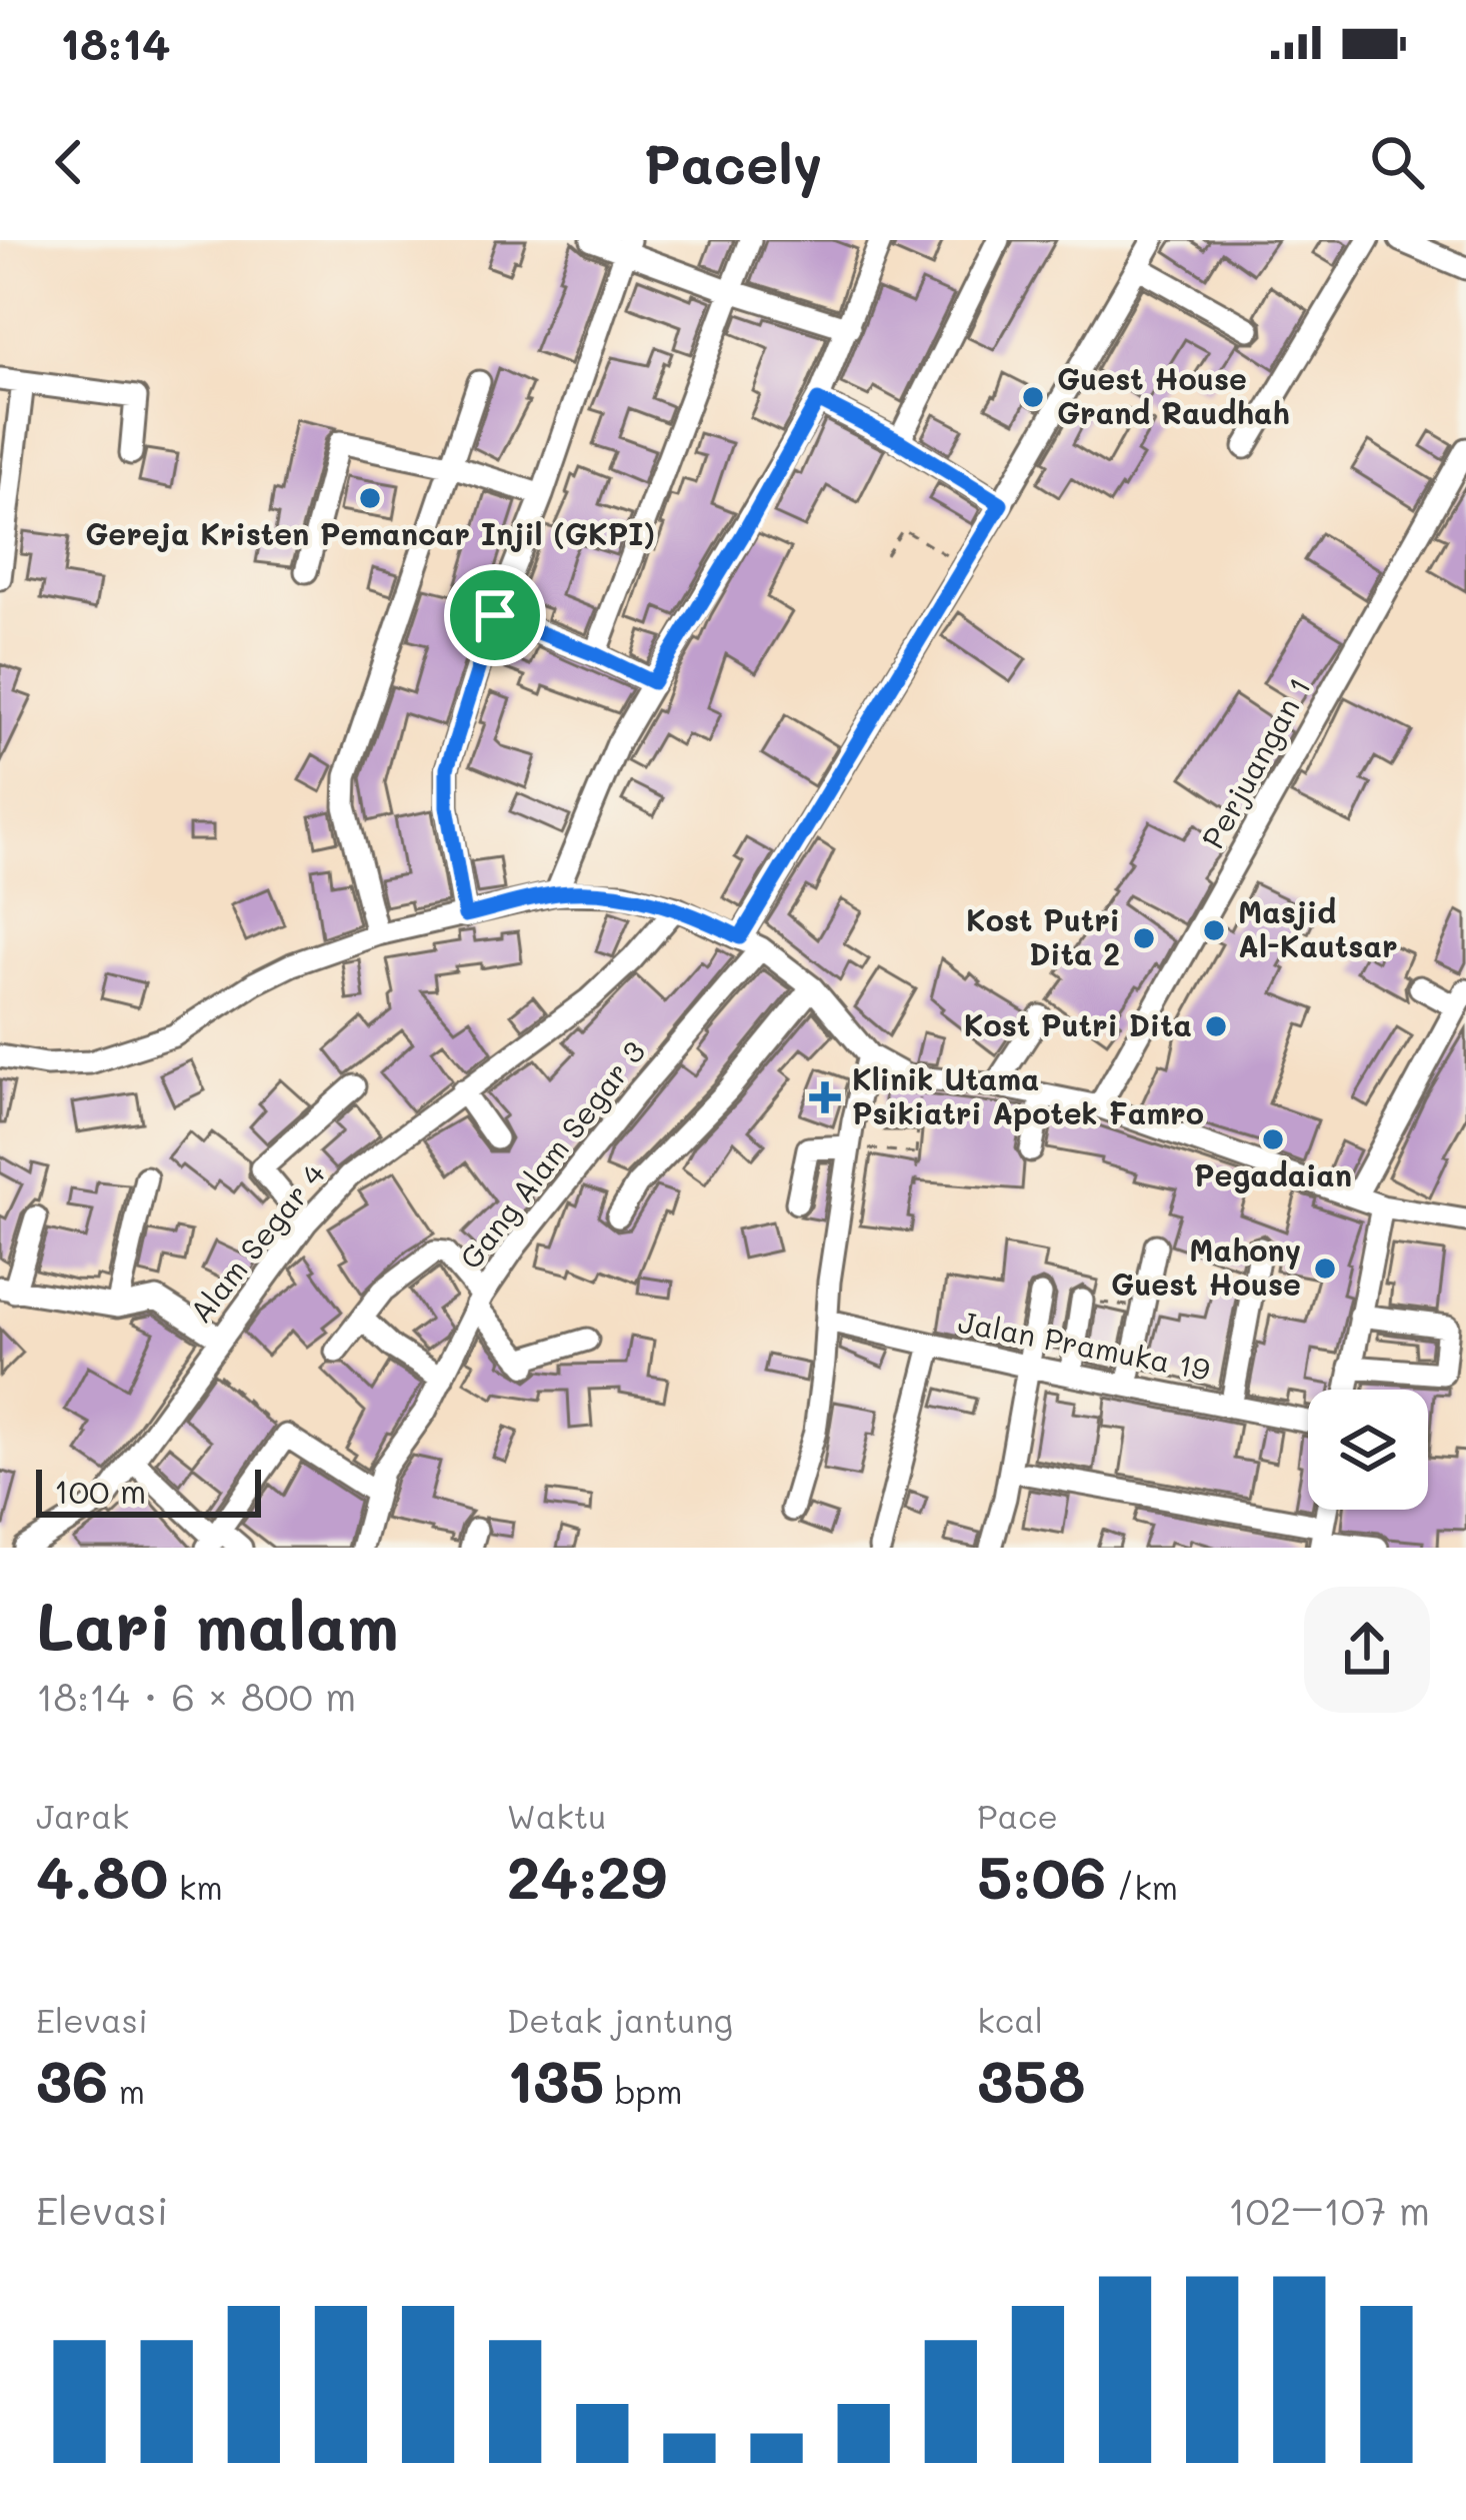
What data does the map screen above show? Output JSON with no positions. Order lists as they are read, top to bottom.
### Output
{
  "streets": {
    "street": [
      "Perjuangan 1",
      "Gang Alam Segar 3",
      "Alam Segar 4",
      "Jalan Pramuka 19"
    ]
  },
  "places": {
    "other": [
      "Guest House Grand Raudhah",
      "Gereja Kristen Pemancar Injil (GKPI)",
      "Masjid Al-Kautsar",
      "Kost Putri Dita 2",
      "Kost Putri Dita",
      "Pegadaian",
      "Mahony Guest House"
    ],
    "health": ["Klinik Utama Psikiatri Apotek Famro"]
  },
  "scale_bar": "100 m",
  "page": {
    "status": "18:14",
    "header": "Pacely",
    "scale": "100 m",
    "heading": ["Lari malam", "18:14 · 6 × 800 m"],
    "stats": [
      ["Jarak", "4.80 km"],
      ["Waktu", "24:29"],
      ["Pace", "5:06 /km"],
      ["Elevasi", "36 m"],
      ["Detak jantung", "135 bpm"],
      ["kcal", "358"]
    ],
    "chart": ["Elevasi", "102–107 m"]
  }
}
